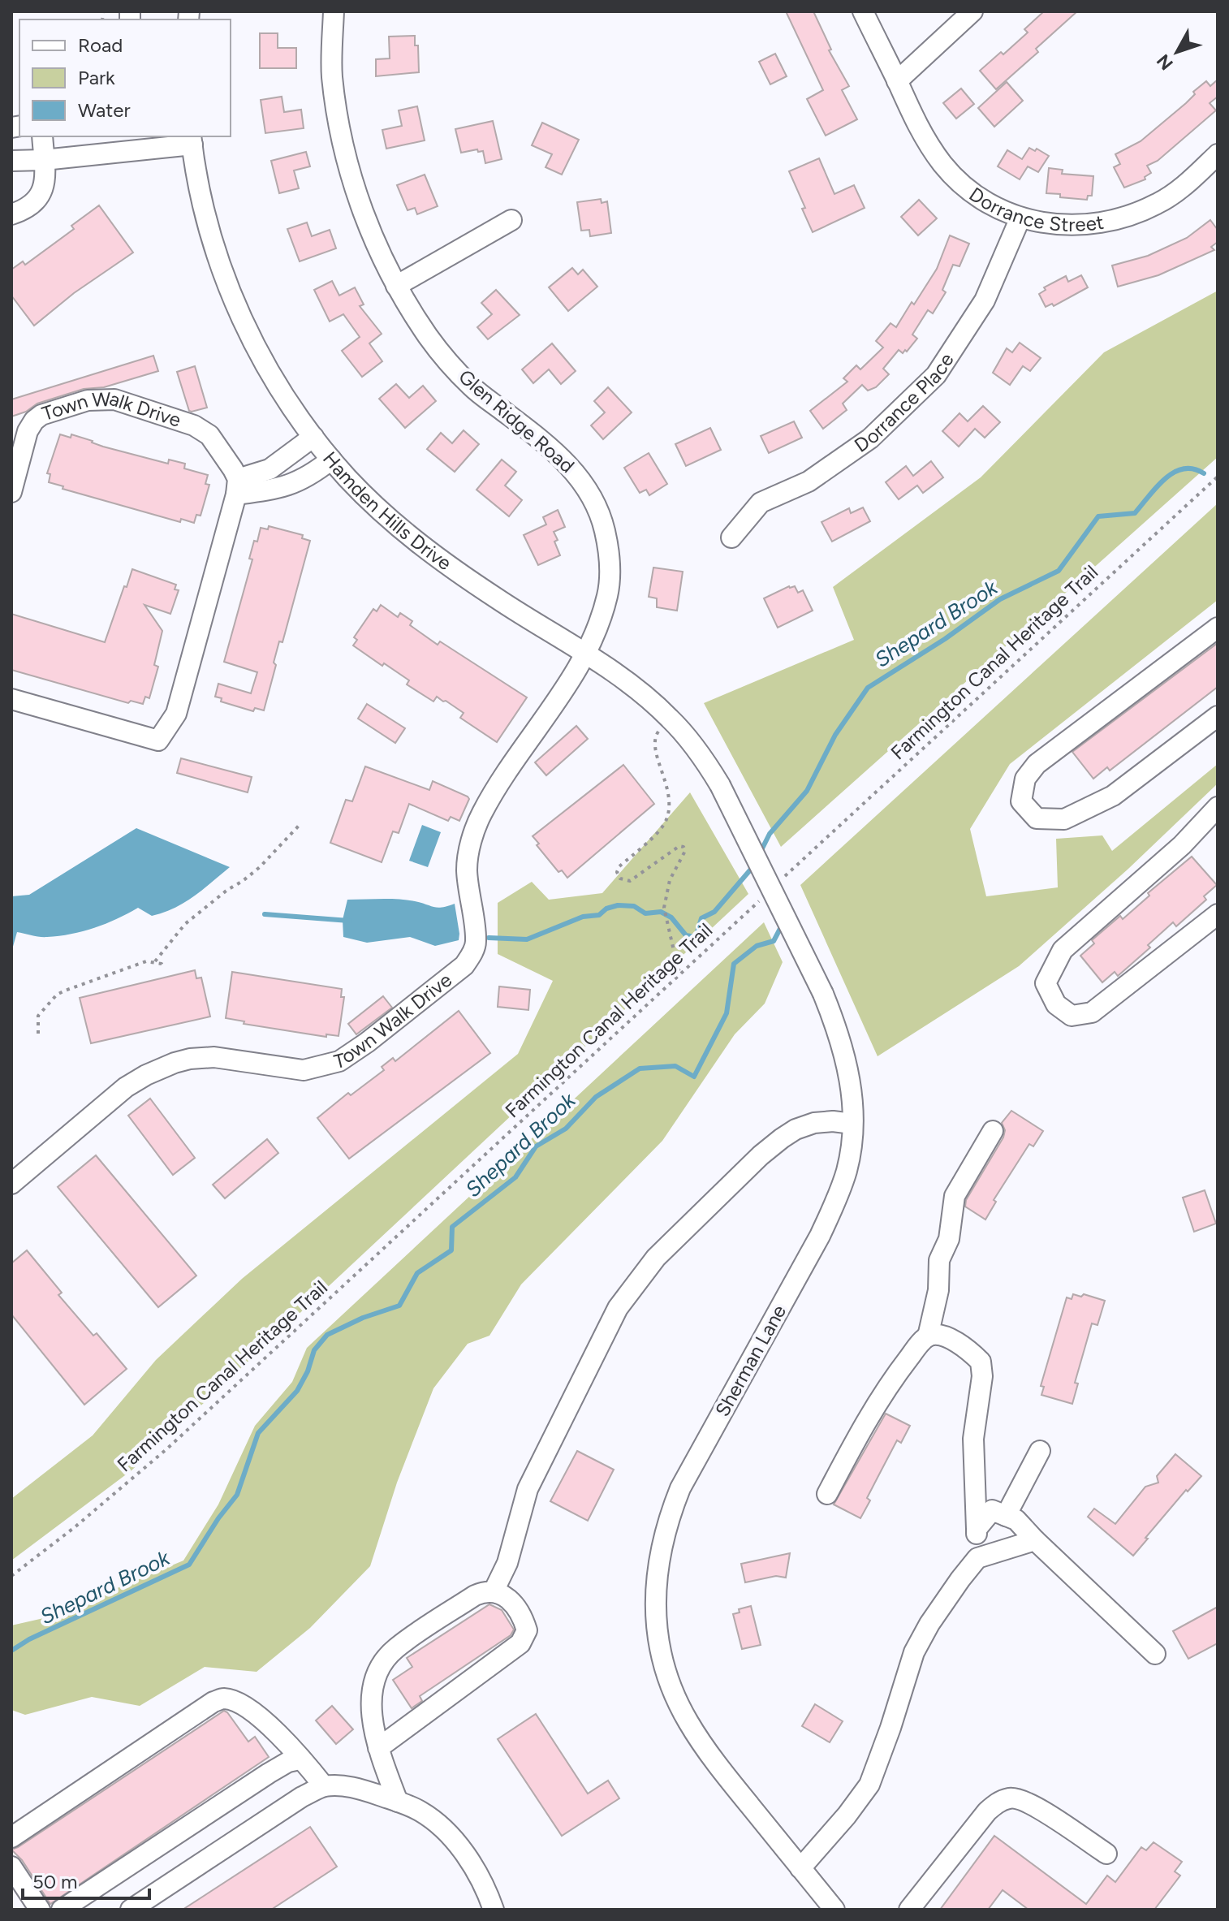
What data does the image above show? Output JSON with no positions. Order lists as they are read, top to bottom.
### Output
{
  "streets": {
    "street": [
      "Dorrance Street",
      "Dorrance Place",
      "Glen Ridge Road",
      "Town Walk Drive",
      "Hamden Hills Drive",
      "Sherman Lane"
    ],
    "path": ["Farmington Canal Heritage Trail"]
  },
  "crossings": [
    ["Dorrance Street", "Dorrance Place"],
    ["Glen Ridge Road", "Town Walk Drive"],
    ["Glen Ridge Road", "Hamden Hills Drive"],
    ["Town Walk Drive", "Hamden Hills Drive"],
    ["Hamden Hills Drive", "Sherman Lane"]
  ],
  "water": ["Shepard Brook"],
  "legend": ["Road", "Park", "Water"],
  "scale_bar": "50 m",
  "north": "bottom left"
}
